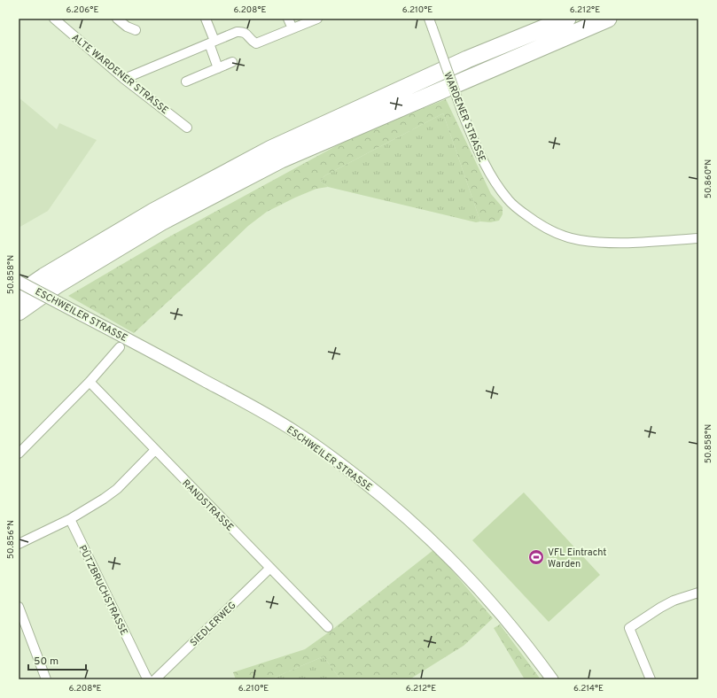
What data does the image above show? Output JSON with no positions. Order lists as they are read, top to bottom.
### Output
{
  "streets": {
    "street": [
      "ALTE WARDENER STRASSE",
      "WARDENER STRASSE",
      "ESCHWEILER STRASSE",
      "RANDSTRASSE",
      "PÜTZBRUCHSTRASSE",
      "SIEDLERWEG"
    ]
  },
  "crossings": [
    ["RANDSTRASSE", "SIEDLERWEG"]
  ],
  "places": {
    "sports": ["VFL Eintracht Warden"]
  },
  "scale_bar": "50 m",
  "coordinates": [
    "6.206°E",
    "6.208°E",
    "6.210°E",
    "6.212°E",
    "50.860°N",
    "50.858°N",
    "50.856°N",
    "6.214°E"
  ]
}
